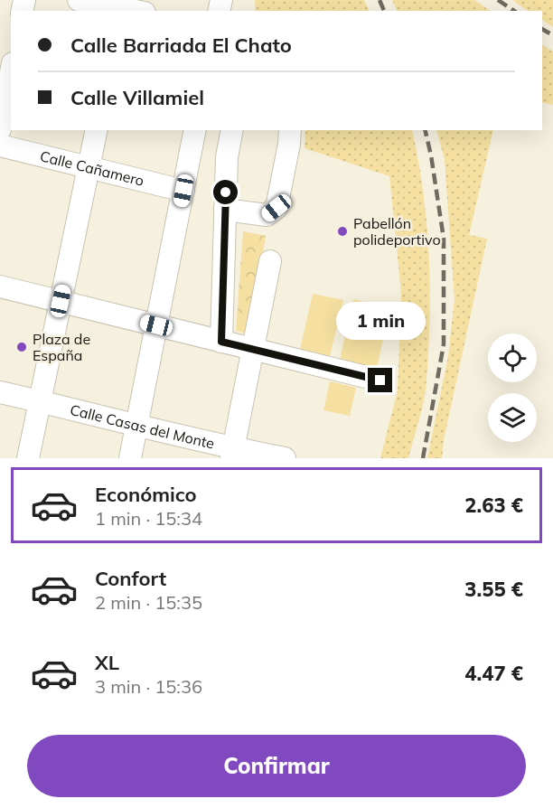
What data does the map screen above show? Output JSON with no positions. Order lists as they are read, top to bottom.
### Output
{
  "streets": {
    "street": ["Calle Cañamero", "Calle Casas del Monte"]
  },
  "places": ["Pabellón polideportivo", "Plaza de España"],
  "page": {
    "banner": ["Calle Barriada El Chato", "Calle Villamiel"],
    "bubble": "1 min",
    "list": [
      {
        "name": "Económico",
        "note": "1 min · 15:34",
        "value": "2.63 €"
      },
      {
        "name": "Confort",
        "note": "2 min · 15:35",
        "value": "3.55 €"
      },
      {
        "name": "XL",
        "note": "3 min · 15:36",
        "value": "4.47 €"
      }
    ],
    "buttons": "Confirmar"
  }
}
